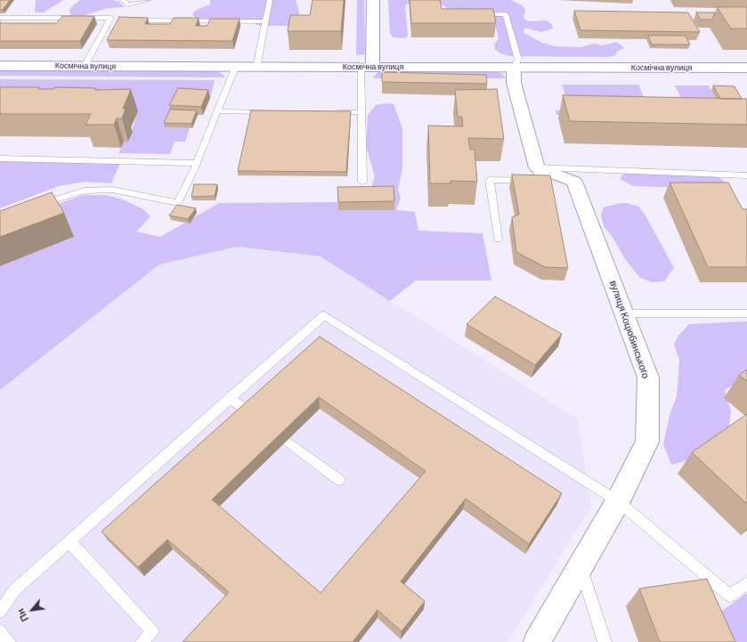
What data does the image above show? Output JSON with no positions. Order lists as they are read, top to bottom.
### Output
{
  "streets": {
    "street": ["Космічна вулиця", "вулиця Коцюбинського"]
  },
  "north": "bottom left"
}
